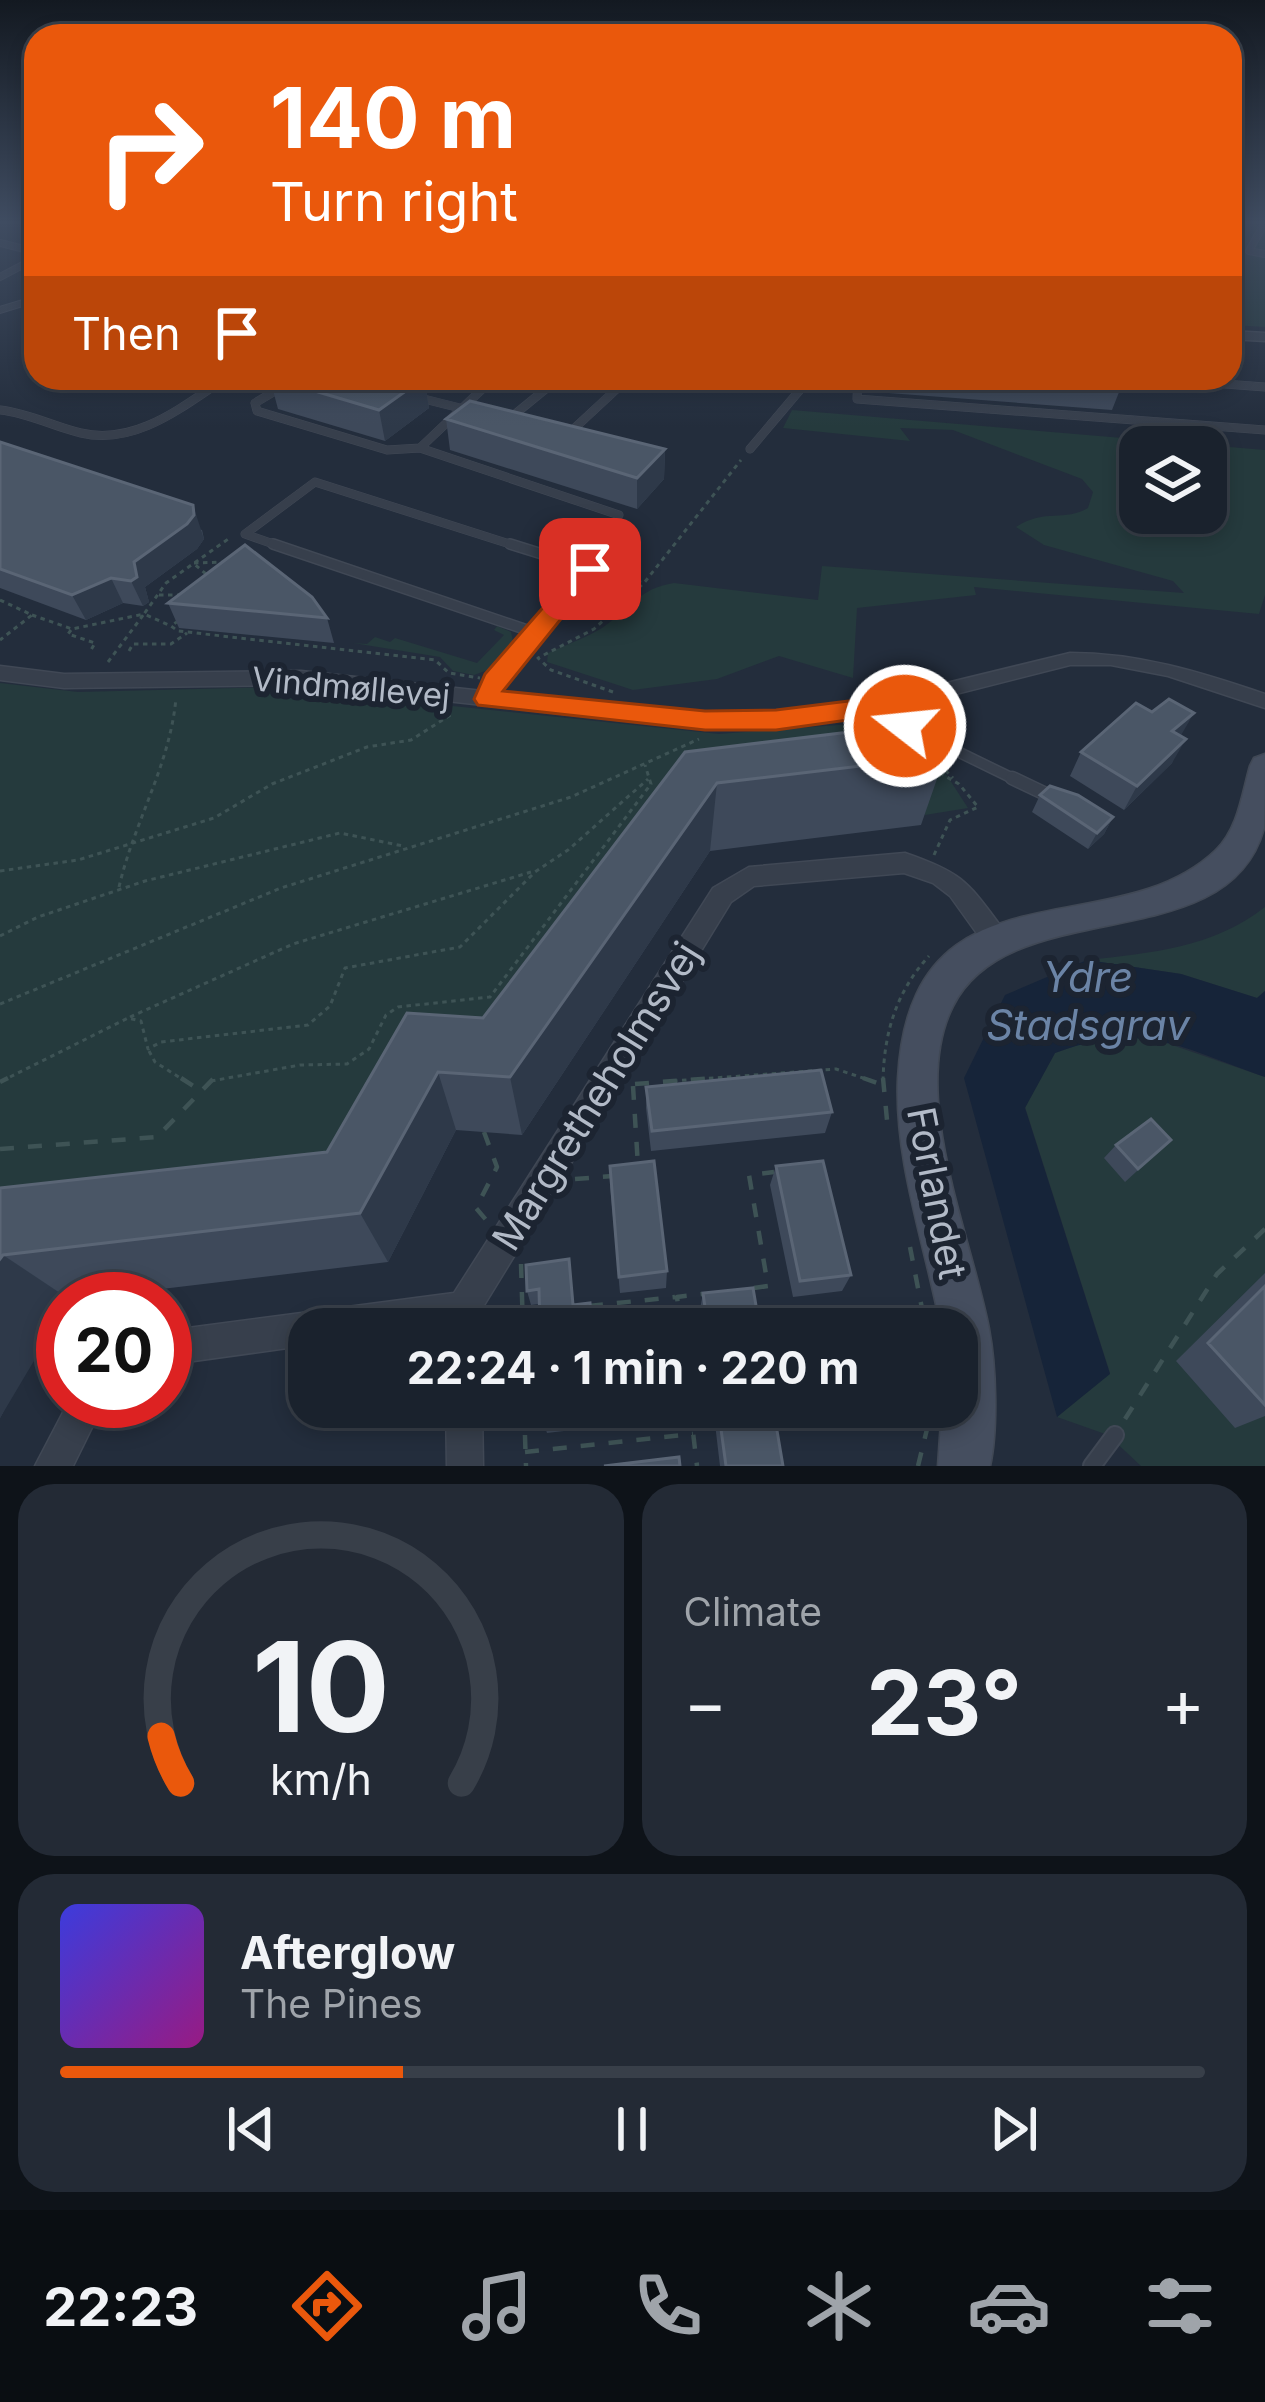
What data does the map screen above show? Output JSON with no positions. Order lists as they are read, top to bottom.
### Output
{
  "streets": {
    "street": ["Vindmøllevej", "Margretheholmsvej", "Forlandet"]
  },
  "water": ["Ydre Stadsgrav"],
  "page": {
    "turn": ["140 m", "Turn right"],
    "then": "Then",
    "limit": "20",
    "trip": "22:24 · 1 min · 220 m",
    "tile": "Climate",
    "heat": ["−", "23°", "+"],
    "song": ["Afterglow", "The Pines"],
    "tabs": "22:23",
    "gauge": ["10", "km/h"]
  }
}
